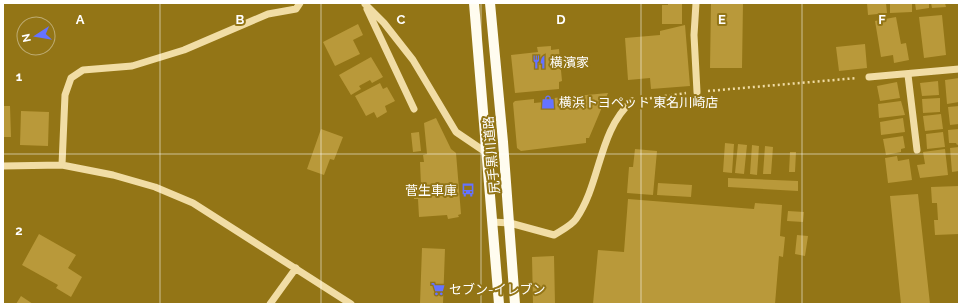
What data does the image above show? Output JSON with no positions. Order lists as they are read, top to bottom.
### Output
{
  "streets": {
    "main road": ["尻手黒川道路"]
  },
  "places": {
    "restaurant": ["横濱家"],
    "shop": ["横浜トヨペット 東名川崎店"],
    "bus stop": ["菅生車庫"],
    "supermarket": ["セブン-イレブン"]
  },
  "north": "left",
  "grid": {
    "columns": [
      "A",
      "B",
      "C",
      "D",
      "E",
      "F"
    ],
    "rows": ["1", "2"]
  }
}
